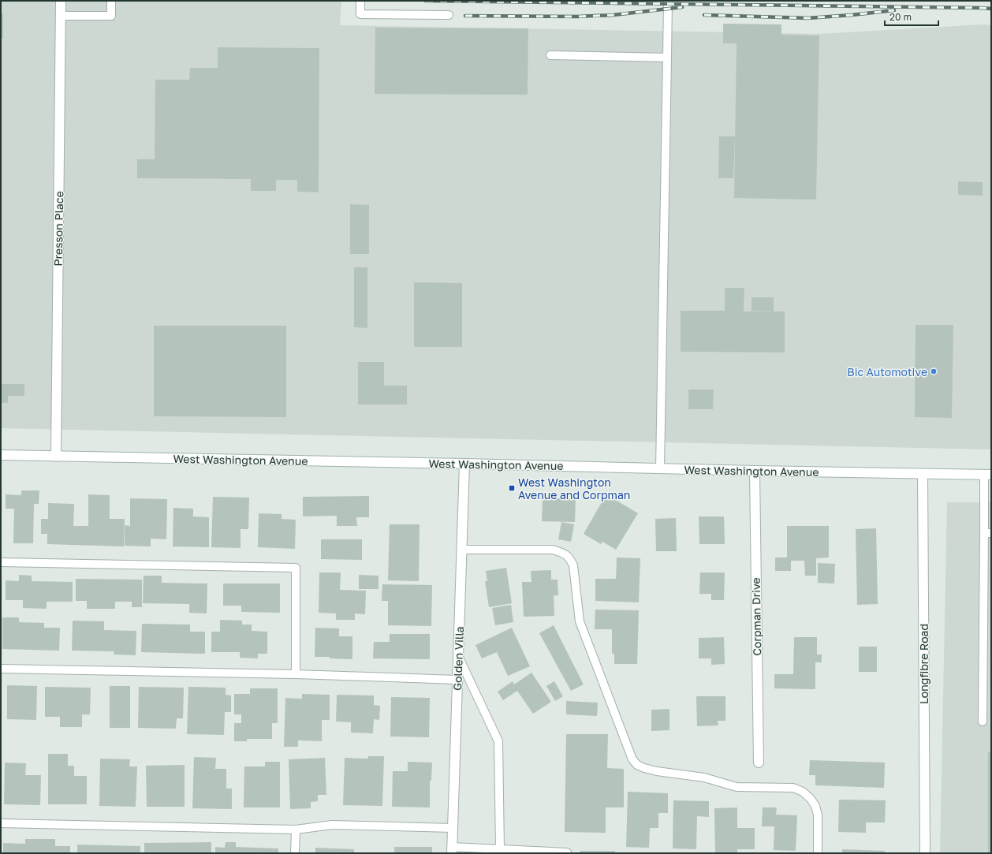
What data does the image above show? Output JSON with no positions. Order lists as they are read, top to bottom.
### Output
{
  "streets": {
    "street": [
      "Presson Place",
      "West Washington Avenue",
      "Corpman Drive",
      "Golden Villa",
      "Longfibre Road"
    ]
  },
  "crossings": [
    ["Presson Place", "West Washington Avenue"],
    ["West Washington Avenue", "Corpman Drive"],
    ["West Washington Avenue", "Golden Villa"],
    ["West Washington Avenue", "Longfibre Road"]
  ],
  "places": {
    "other": ["Bic Automotive"],
    "transit": ["West Washington Avenue and Corpman"]
  },
  "scale_bar": "20 m"
}
